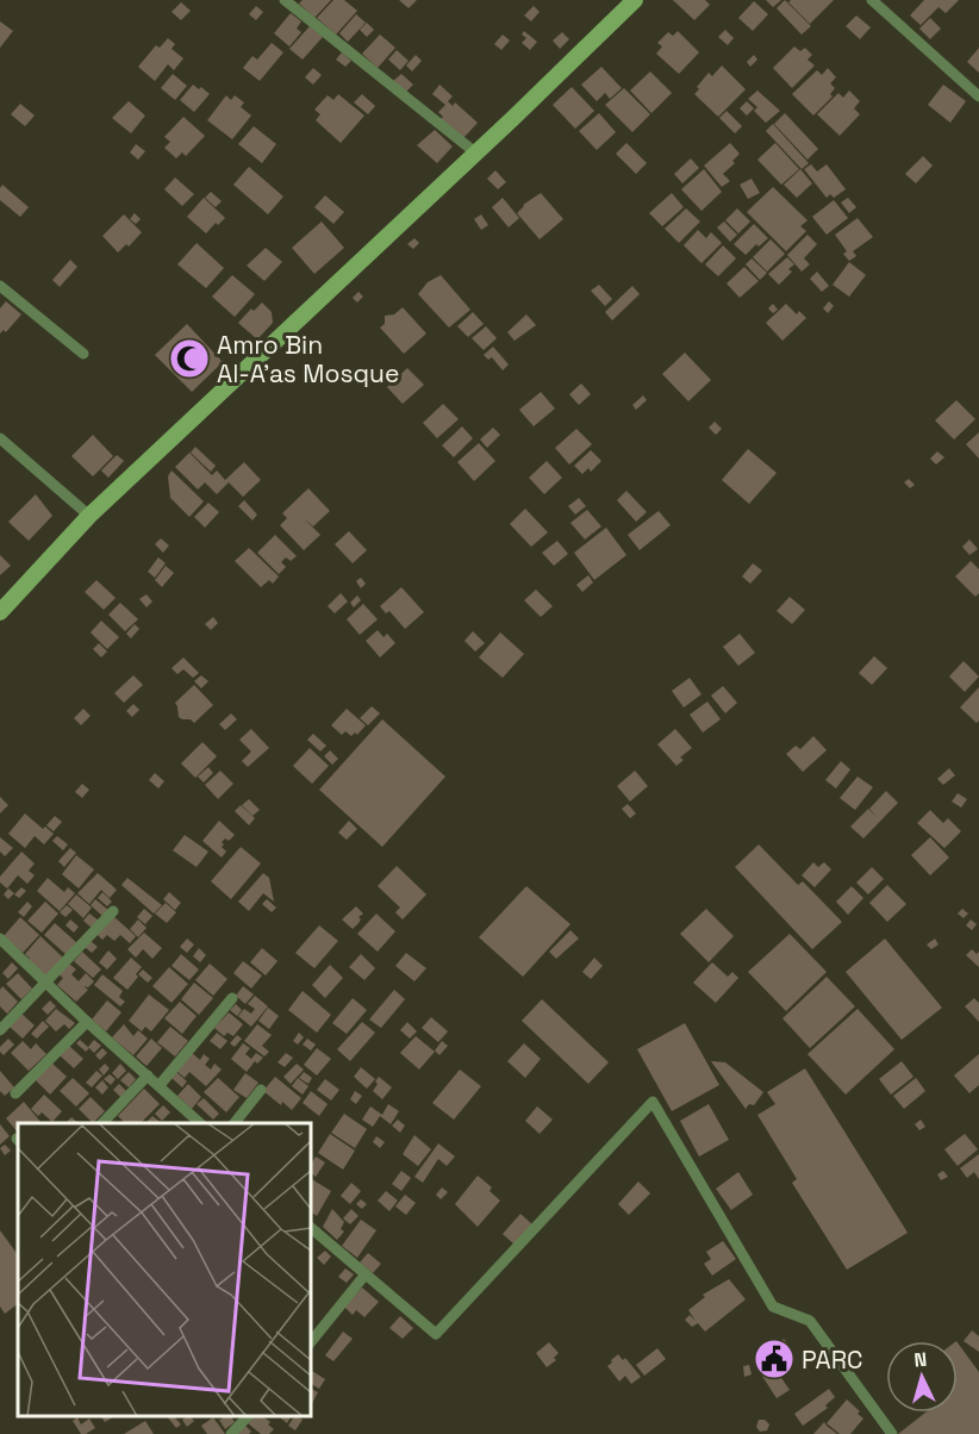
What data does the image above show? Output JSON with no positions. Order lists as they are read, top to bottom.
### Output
{
  "places": {
    "mosque": ["Amro Bin Al-A'as Mosque"],
    "public building": ["PARC"]
  },
  "north": "top"
}
